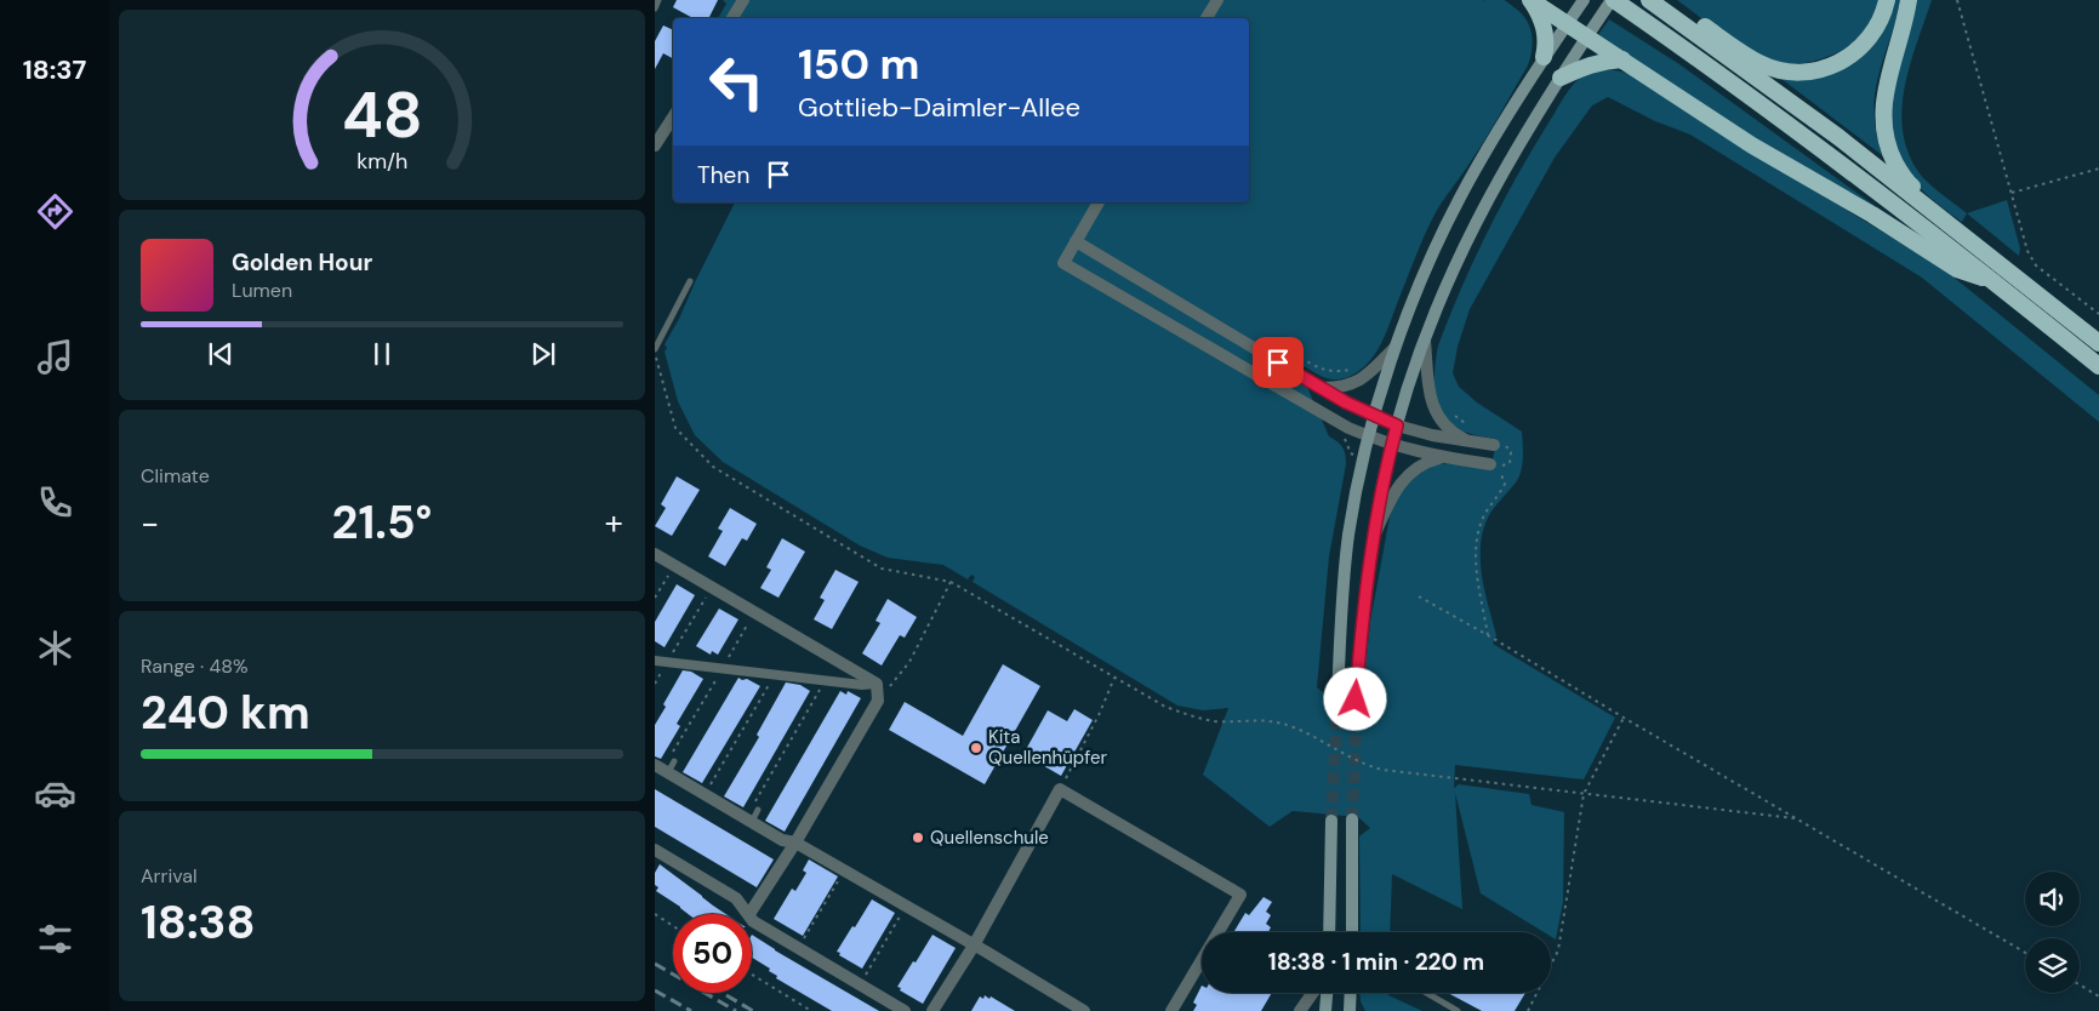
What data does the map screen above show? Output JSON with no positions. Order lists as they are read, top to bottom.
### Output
{
  "places": ["Kita Quellenhüpfer", "Quellenschule"],
  "page": {
    "tabs": "18:37",
    "turn": ["150 m", "Gottlieb-Daimler-Allee"],
    "then": "Then",
    "song": ["Golden Hour", "Lumen"],
    "tile": [
      "Climate",
      ["Range · 48%", "240 km"],
      ["Arrival", "18:38"]
    ],
    "heat": ["−", "21.5°", "+"],
    "limit": "50",
    "trip": "18:38 · 1 min · 220 m",
    "gauge": ["48", "km/h"]
  }
}
